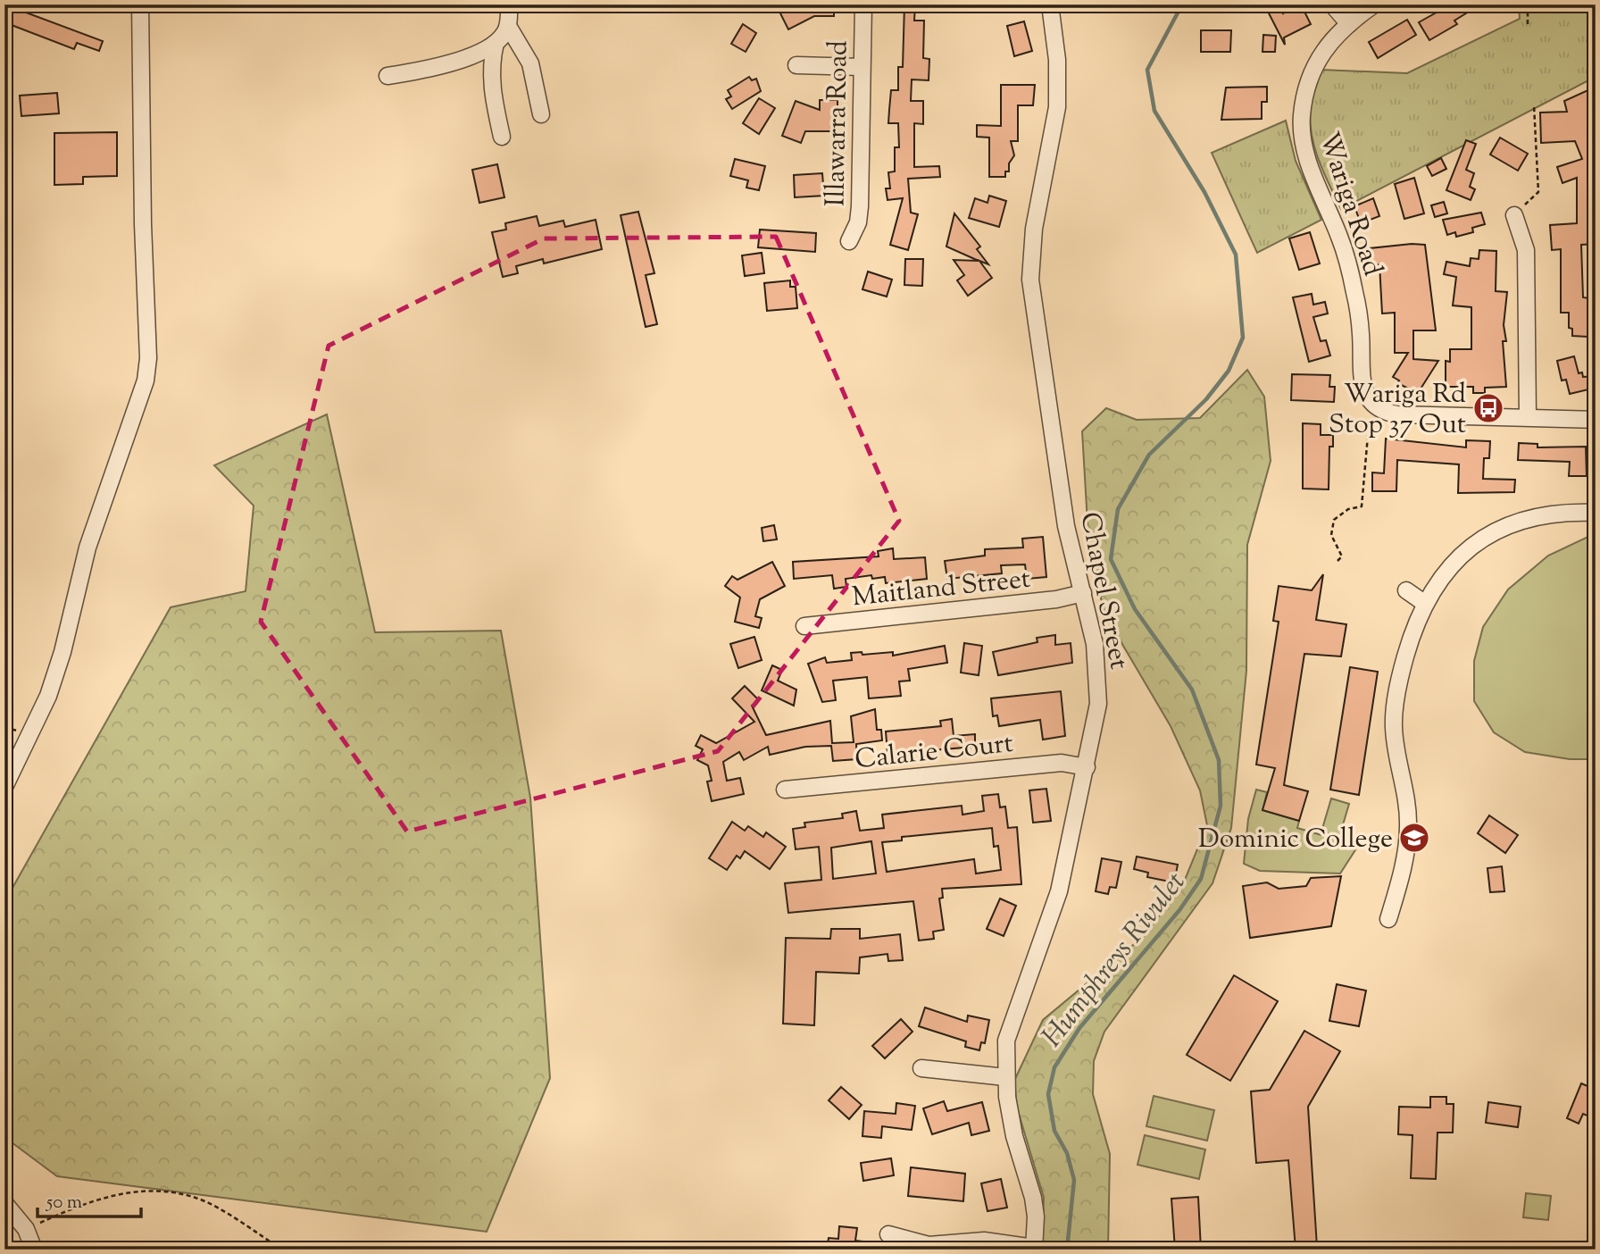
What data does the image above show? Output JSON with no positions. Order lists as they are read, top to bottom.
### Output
{
  "streets": {
    "street": [
      "Illawarra Road",
      "Wariga Road",
      "Maitland Street",
      "Chapel Street",
      "Calarie Court"
    ]
  },
  "crossings": [
    ["Maitland Street", "Chapel Street"],
    ["Chapel Street", "Calarie Court"]
  ],
  "water": ["Humphreys Rivulet"],
  "places": {
    "bus stop": ["Wariga Rd Stop 37 Out"],
    "school or university": ["Dominic College"]
  },
  "scale_bar": "50 m"
}
